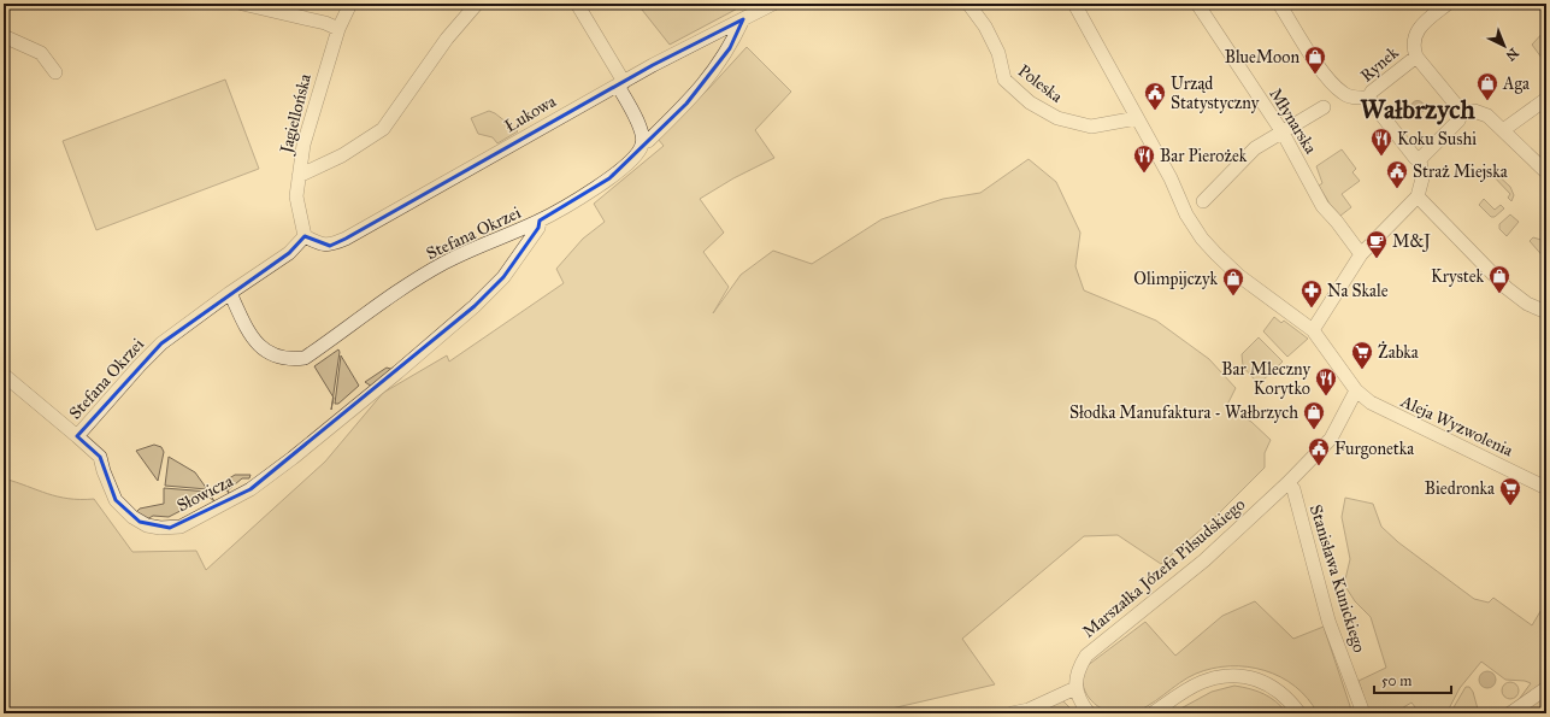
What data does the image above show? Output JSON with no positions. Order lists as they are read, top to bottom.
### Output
{
  "streets": {
    "street": [
      "Rynek",
      "Poleska",
      "Jagiellońska",
      "Łukowa",
      "Młynarska",
      "Stefana Okrzei",
      "Aleja Wyzwolenia",
      "Słowicza",
      "Marszałka Józefa Piłsudskiego",
      "Stanisława Kunickiego"
    ]
  },
  "crossings": [
    ["Poleska", "Aleja Wyzwolenia"],
    ["Jagiellońska", "Łukowa"],
    ["Jagiellońska", "Stefana Okrzei"],
    ["Łukowa", "Stefana Okrzei"],
    ["Stefana Okrzei", "Słowicza"],
    ["Aleja Wyzwolenia", "Marszałka Józefa Piłsudskiego"],
    ["Marszałka Józefa Piłsudskiego", "Stanisława Kunickiego"]
  ],
  "districts": ["Wałbrzych"],
  "places": {
    "shop": [
      "BlueMoon",
      "Aga",
      "Krystek",
      "Olimpijczyk",
      "Słodka Manufaktura - Wałbrzych"
    ],
    "public building": ["Urząd Statystyczny", "Straż Miejska", "Furgonetka"],
    "restaurant": ["Koku Sushi", "Bar Pierożek", "Bar Mleczny Korytko"],
    "cafe": ["M&J"],
    "pharmacy": ["Na Skale"],
    "supermarket": ["Żabka", "Biedronka"]
  },
  "scale_bar": "50 m",
  "north": "bottom right"
}
